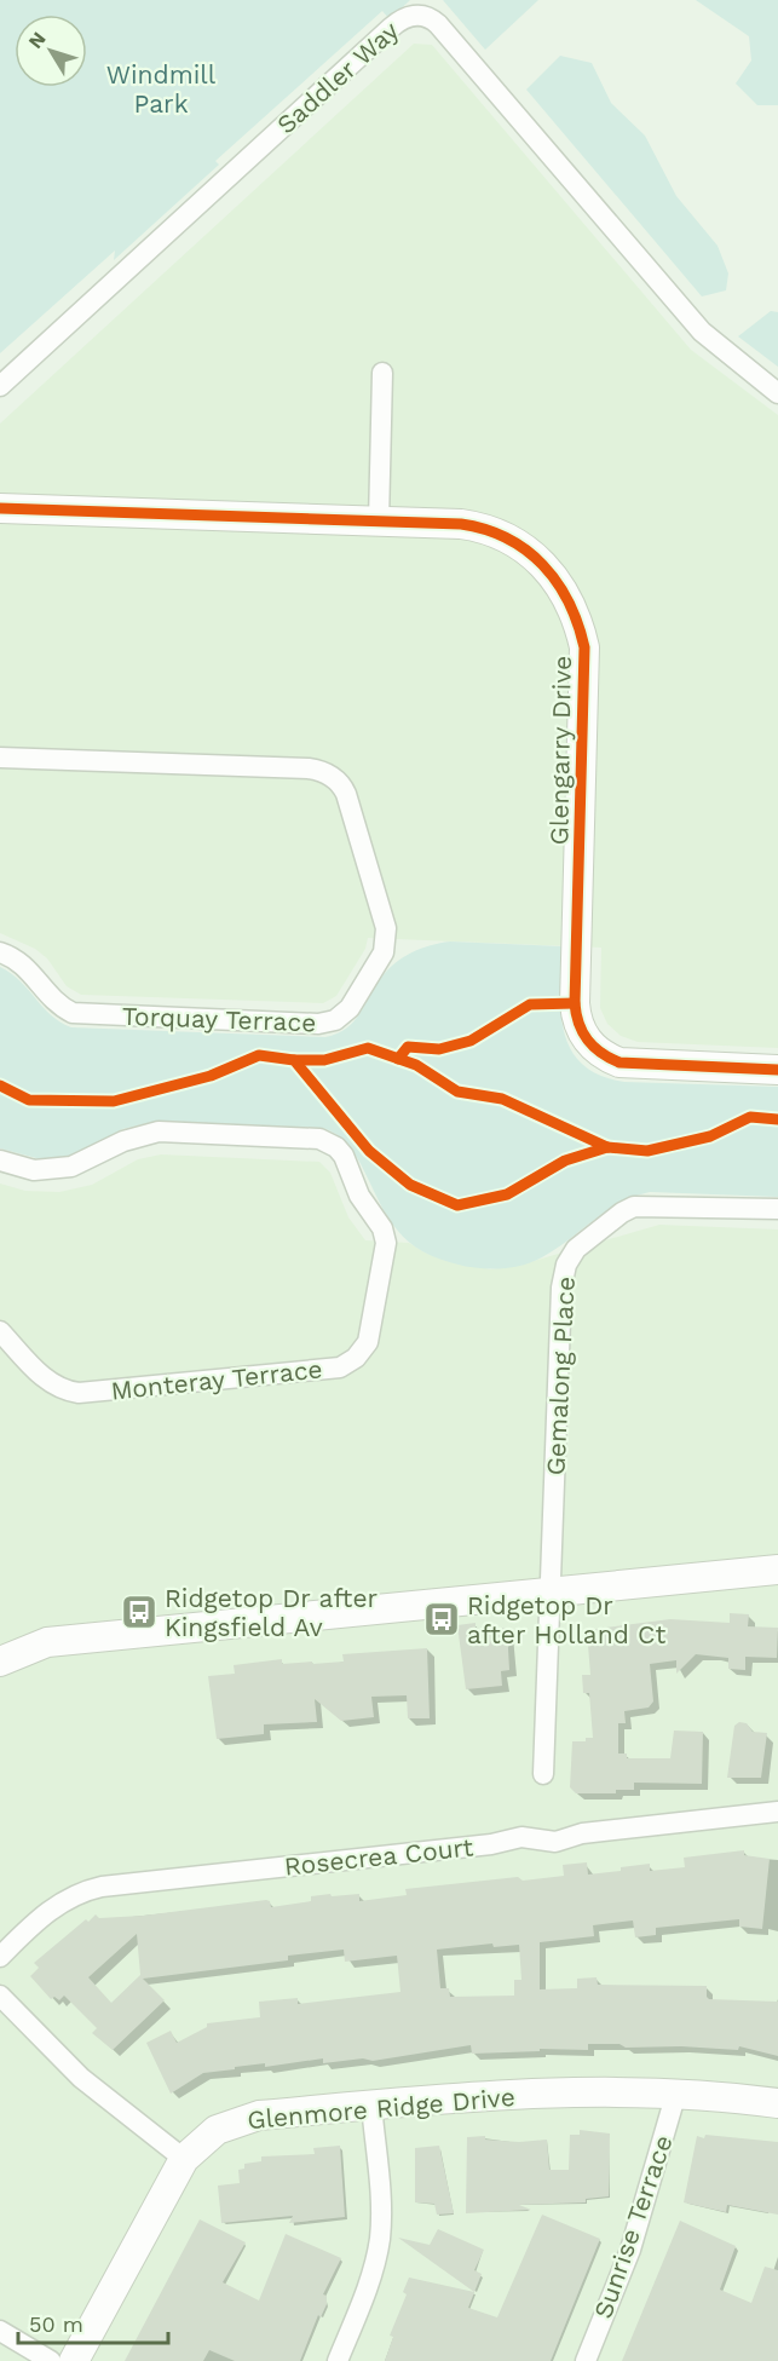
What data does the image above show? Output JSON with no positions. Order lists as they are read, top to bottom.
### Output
{
  "streets": {
    "street": [
      "Saddler Way",
      "Glengarry Drive",
      "Torquay Terrace",
      "Gemalong Place",
      "Monteray Terrace",
      "Rosecrea Court",
      "Glenmore Ridge Drive",
      "Sunrise Terrace"
    ]
  },
  "crossings": [
    ["Glenmore Ridge Drive", "Sunrise Terrace"]
  ],
  "parks": ["Windmill Park"],
  "places": {
    "bus stop": ["Ridgetop Dr after Kingsfield Av", "Ridgetop Dr after Holland Ct"]
  },
  "scale_bar": "50 m",
  "north": "top left"
}
